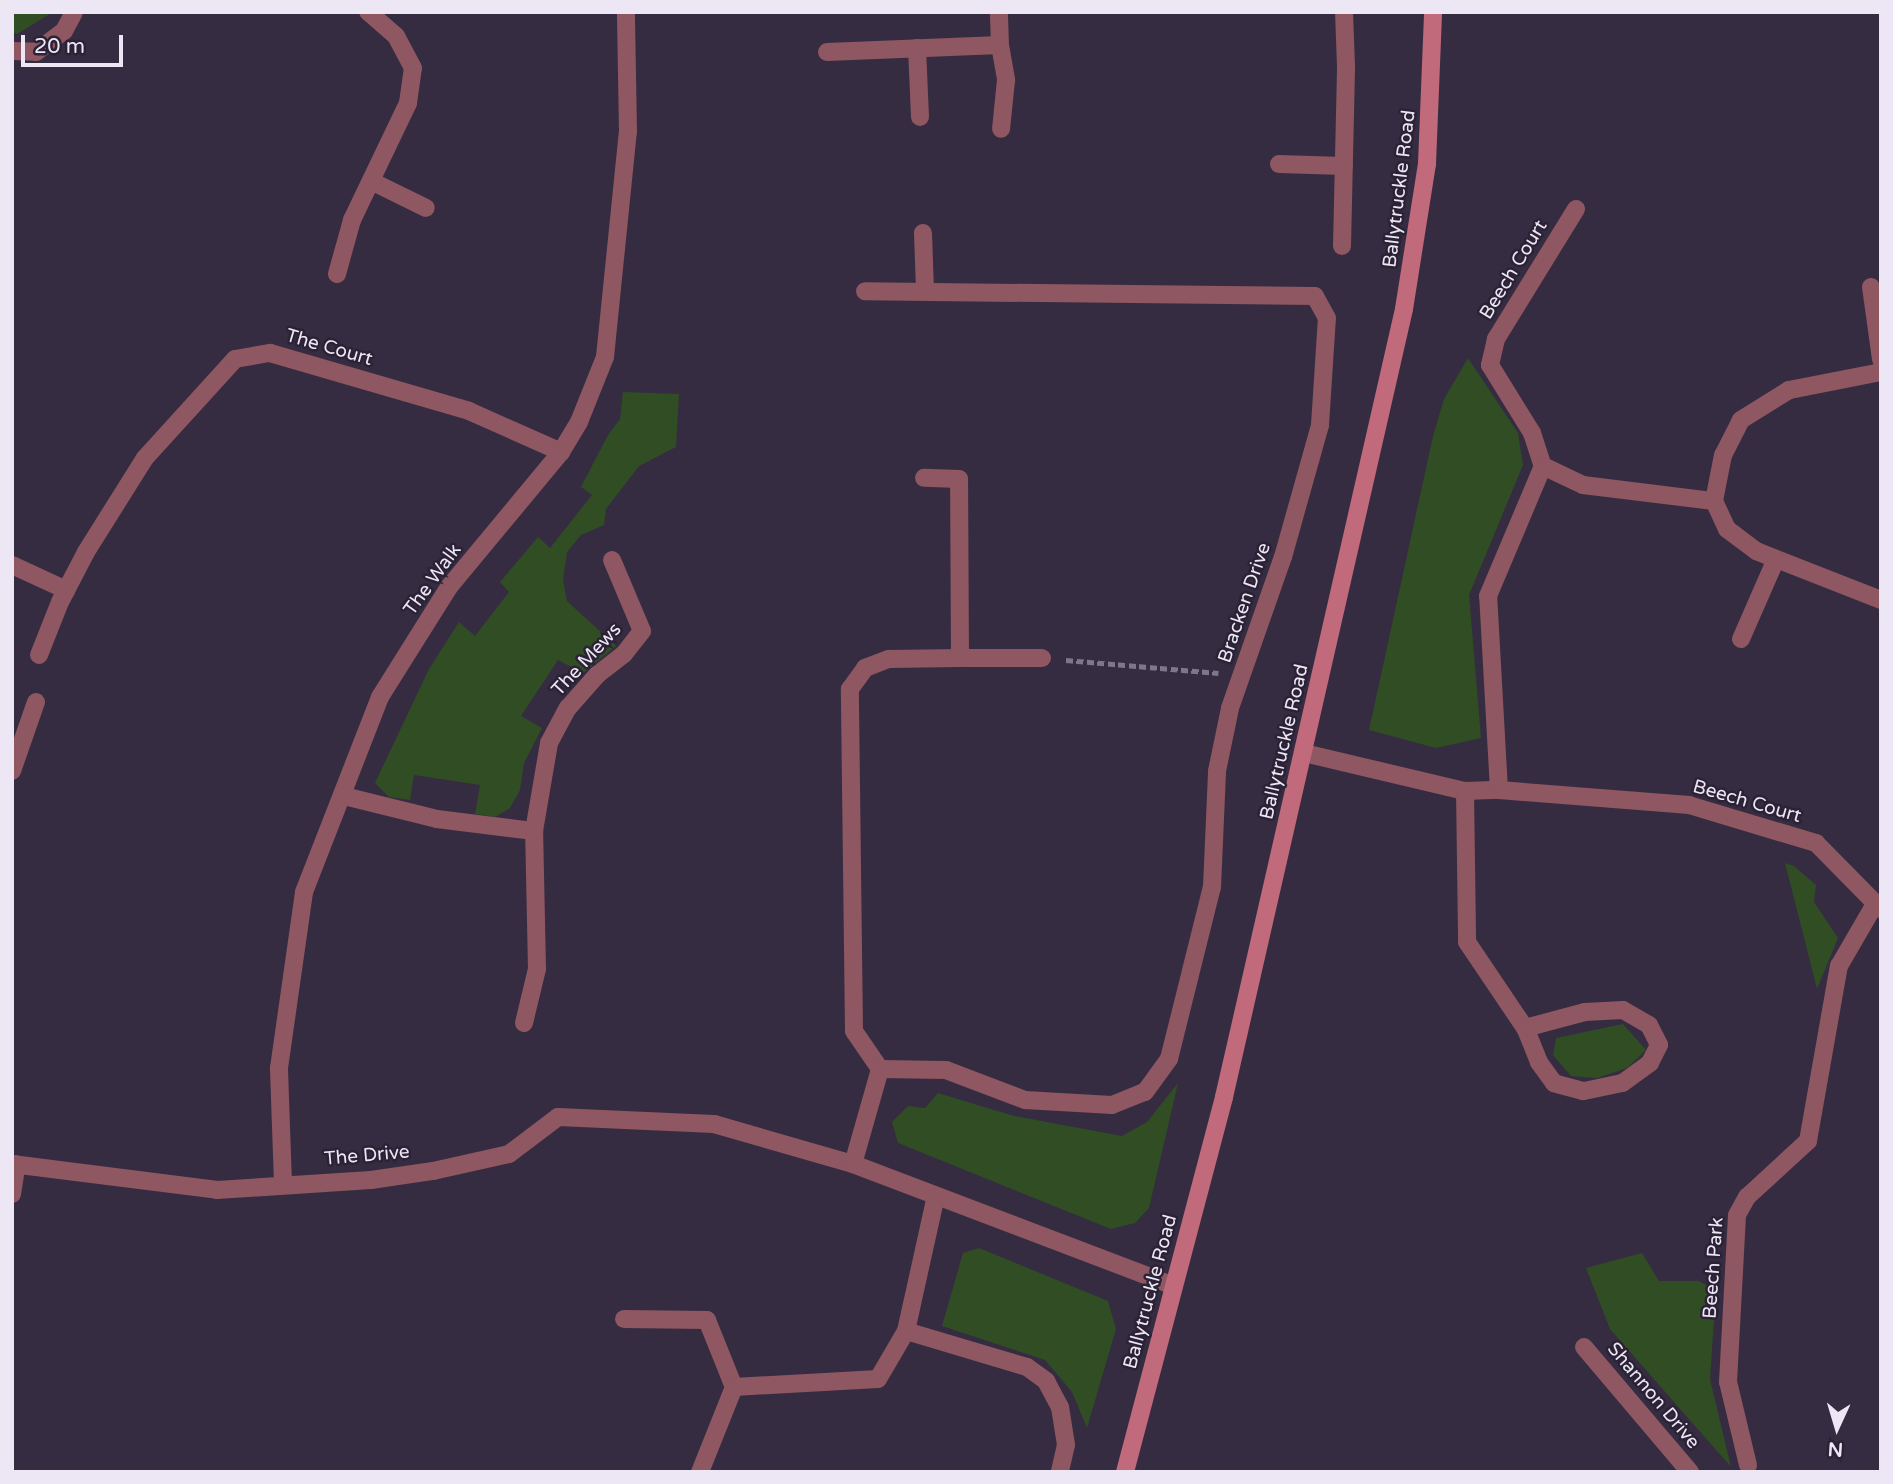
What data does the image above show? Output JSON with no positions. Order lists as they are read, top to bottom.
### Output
{
  "streets": {
    "street": [
      "Ballytruckle Road",
      "Beech Court",
      "The Court",
      "The Walk",
      "Bracken Drive",
      "The Mews",
      "The Drive",
      "Beech Park",
      "Shannon Drive"
    ]
  },
  "crossings": [
    ["Ballytruckle Road", "Beech Court"],
    ["Ballytruckle Road", "The Drive"],
    ["Beech Court", "Beech Park"],
    ["The Court", "The Walk"],
    ["The Walk", "The Drive"]
  ],
  "scale_bar": "20 m",
  "north": "bottom"
}
